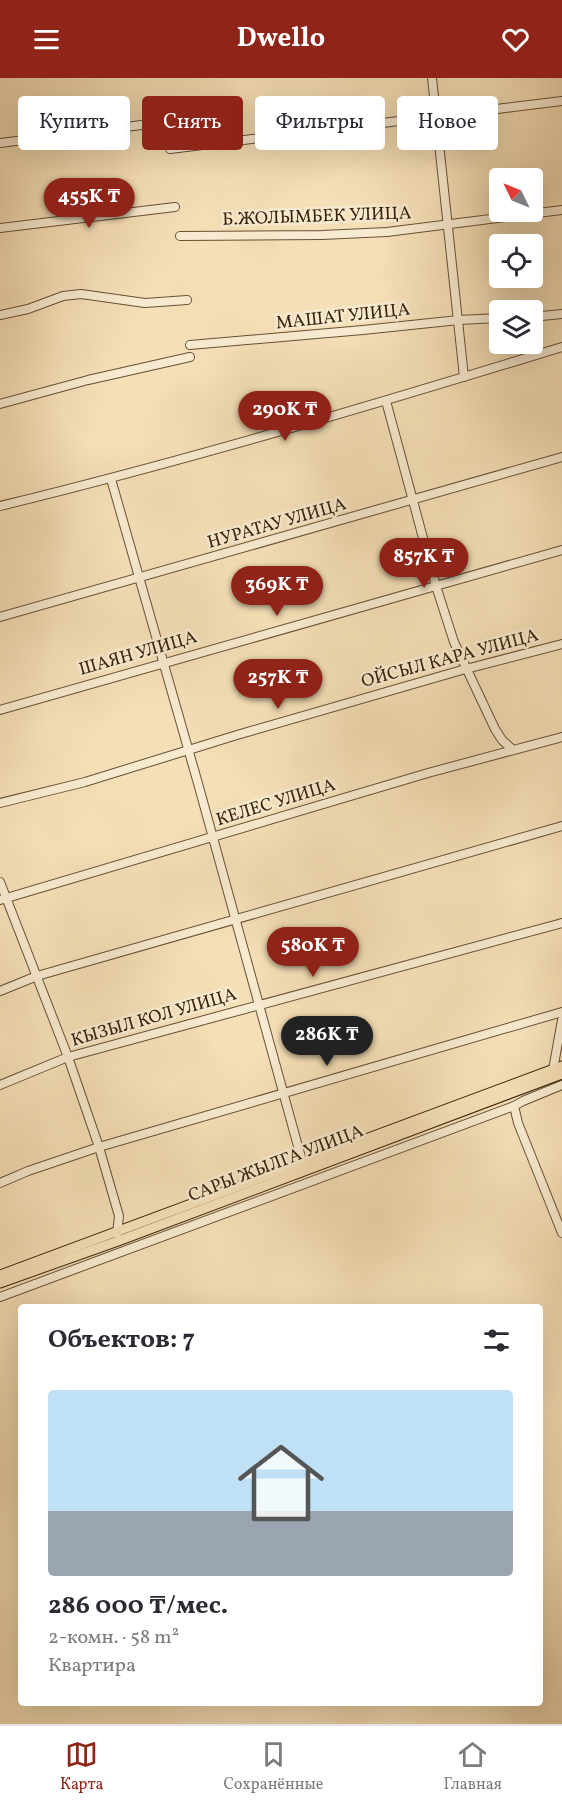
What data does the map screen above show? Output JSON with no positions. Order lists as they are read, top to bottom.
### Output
{
  "streets": {
    "main road": ["САРЫ ЖЫЛГА УЛИЦА"],
    "street": [
      "Б.ЖОЛЫМБЕК УЛИЦА",
      "МАШАТ УЛИЦА",
      "НУРАТАУ УЛИЦА",
      "ШАЯН УЛИЦА",
      "ОЙСЫЛ КАРА УЛИЦА",
      "КЕЛЕС УЛИЦА",
      "КЫЗЫЛ КОЛ УЛИЦА"
    ]
  },
  "north": "top left",
  "page": {
    "header": "Dwello",
    "chip": [
      "Купить",
      "Снять",
      "Фильтры",
      "Новое"
    ],
    "price": [
      "455K ₸",
      "290K ₸",
      "857K ₸",
      "369K ₸",
      "257K ₸",
      "580K ₸",
      "286K ₸"
    ],
    "heading": "Объектов: 7",
    "list": [
      {
        "name": "286 000 ₸/мес.",
        "note": "2-комн. · 58 m² · Квартира"
      }
    ],
    "tabs": ["Карта", "Сохранённые", "Главная"]
  }
}
